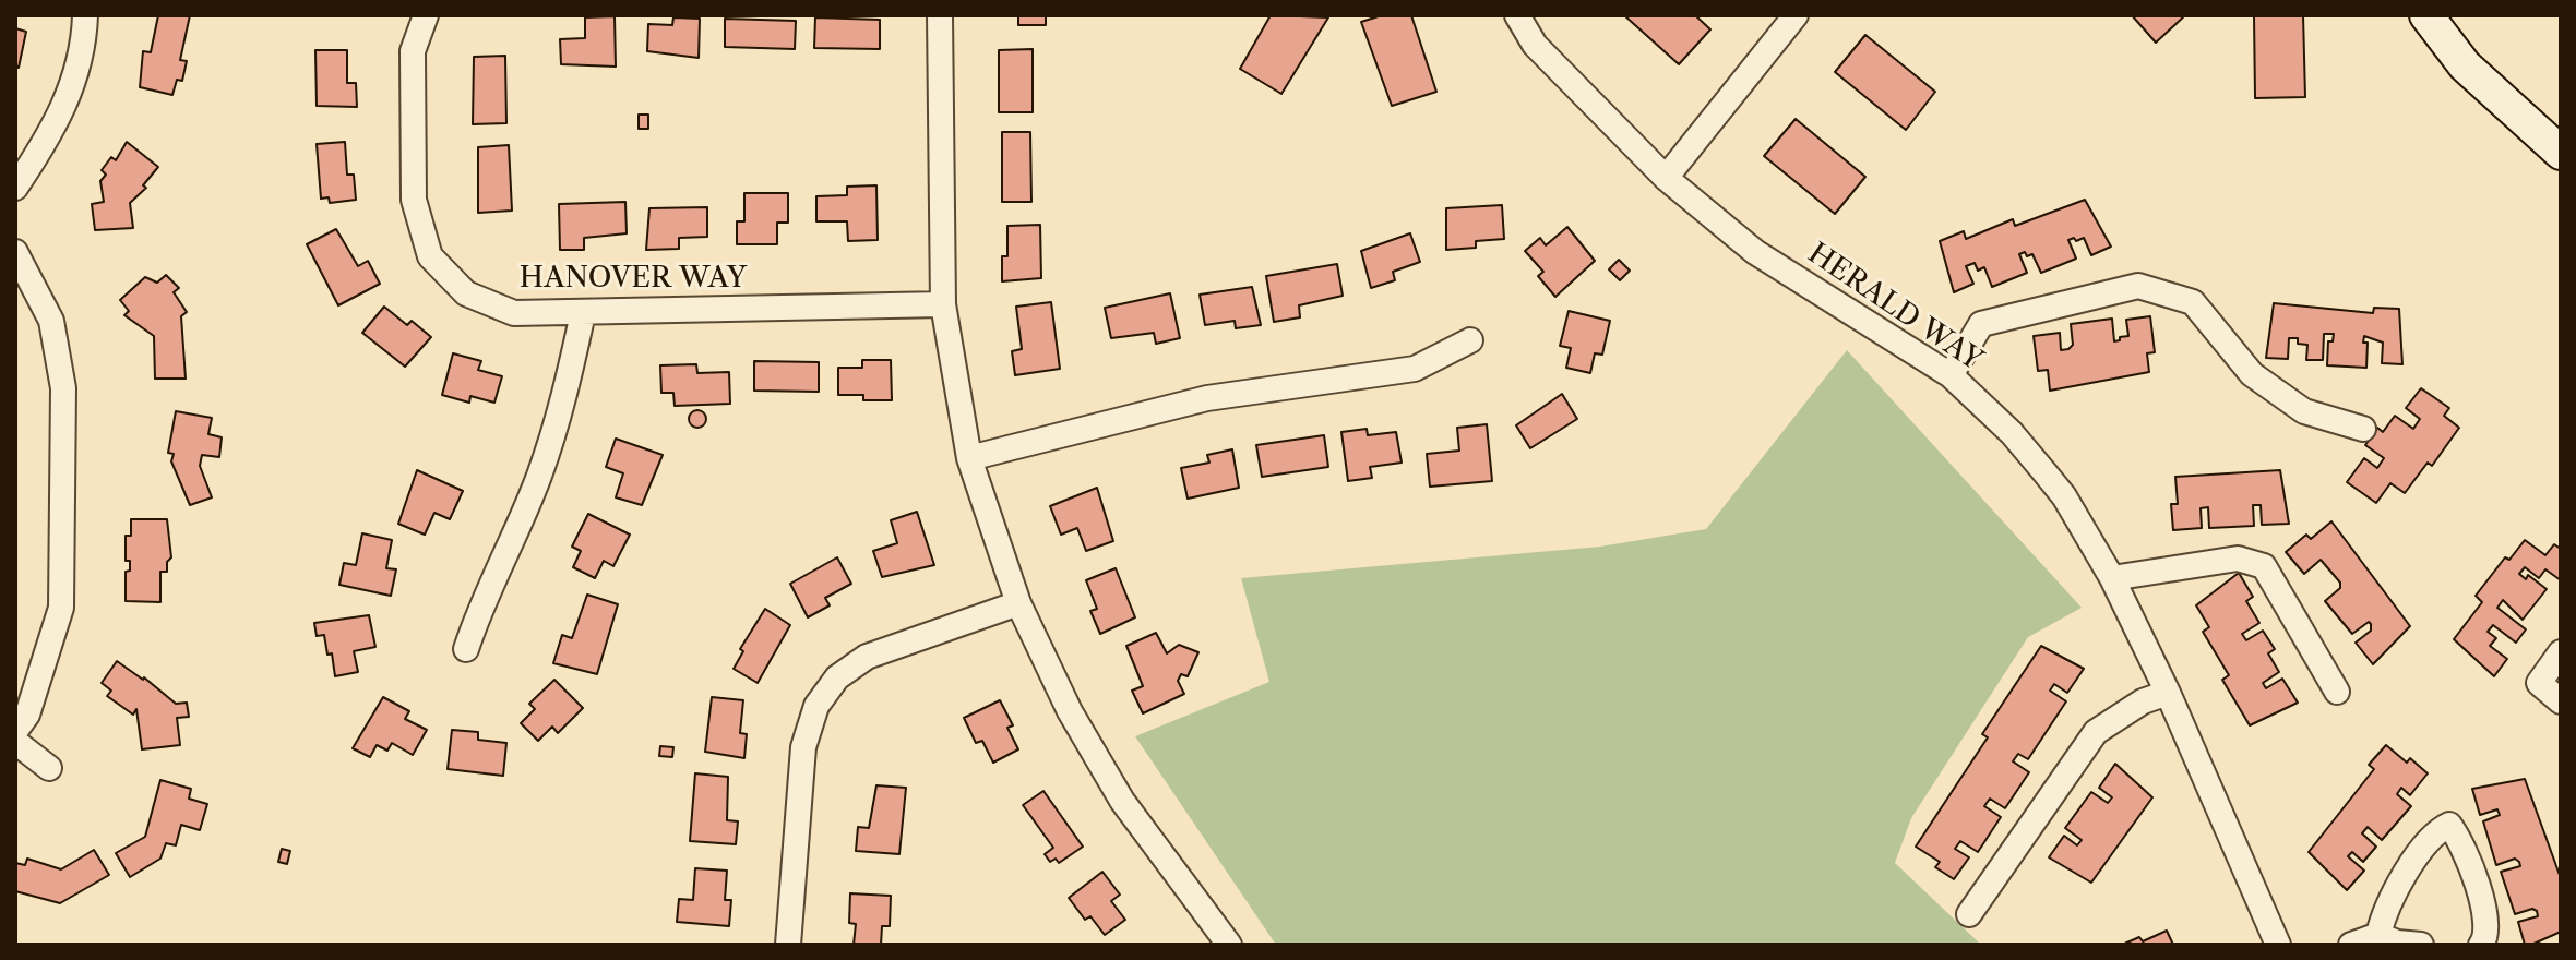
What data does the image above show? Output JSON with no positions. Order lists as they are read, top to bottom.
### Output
{
  "streets": {
    "street": ["HANOVER WAY", "HERALD WAY"]
  }
}
